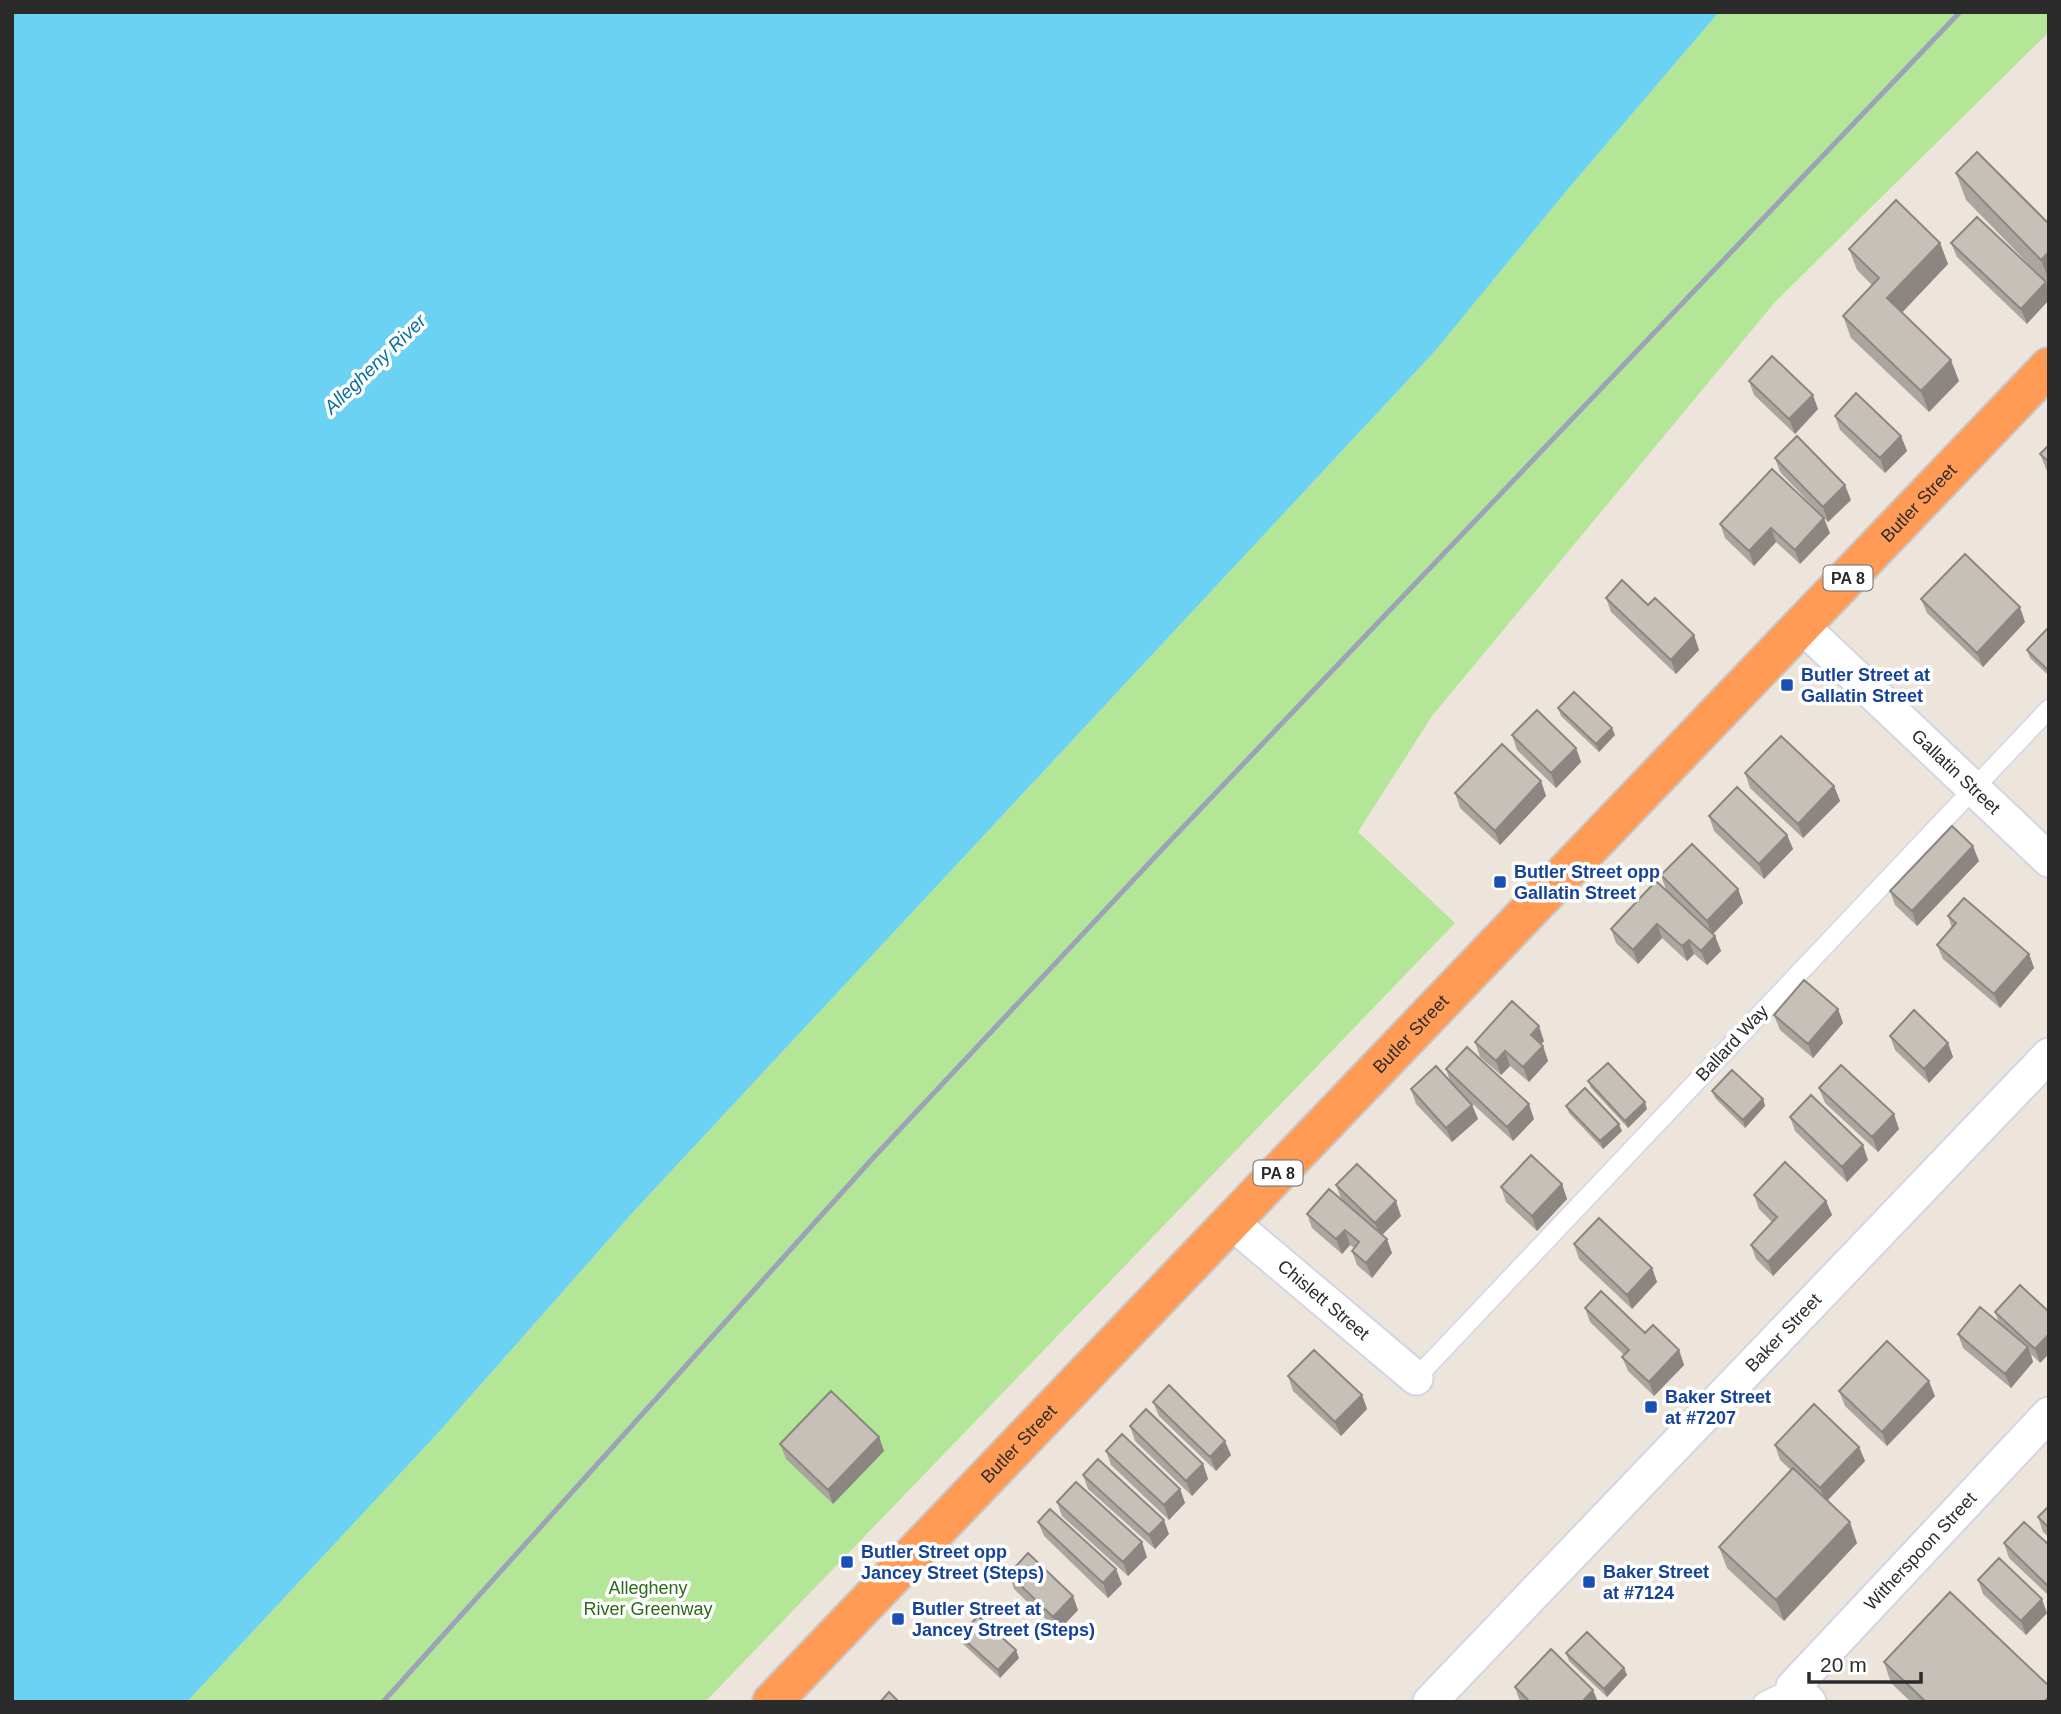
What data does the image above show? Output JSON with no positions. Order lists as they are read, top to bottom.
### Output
{
  "streets": {
    "highway": ["Butler Street", "PA 8"],
    "street": [
      "Gallatin Street",
      "Chislett Street",
      "Baker Street",
      "Witherspoon Street"
    ],
    "lane": ["Ballard Way"]
  },
  "crossings": [
    ["Butler Street", "Gallatin Street"],
    ["Butler Street", "Chislett Street"],
    ["Gallatin Street", "Ballard Way"],
    ["Ballard Way", "Chislett Street"]
  ],
  "water": ["Allegheny River"],
  "parks": ["Allegheny River Greenway"],
  "places": {
    "transit": [
      "Butler Street at Gallatin Street",
      "Butler Street opp Gallatin Street",
      "Baker Street at #7207",
      "Butler Street opp Jancey Street (Steps)",
      "Baker Street at #7124",
      "Butler Street at Jancey Street (Steps)"
    ]
  },
  "scale_bar": "20 m"
}
